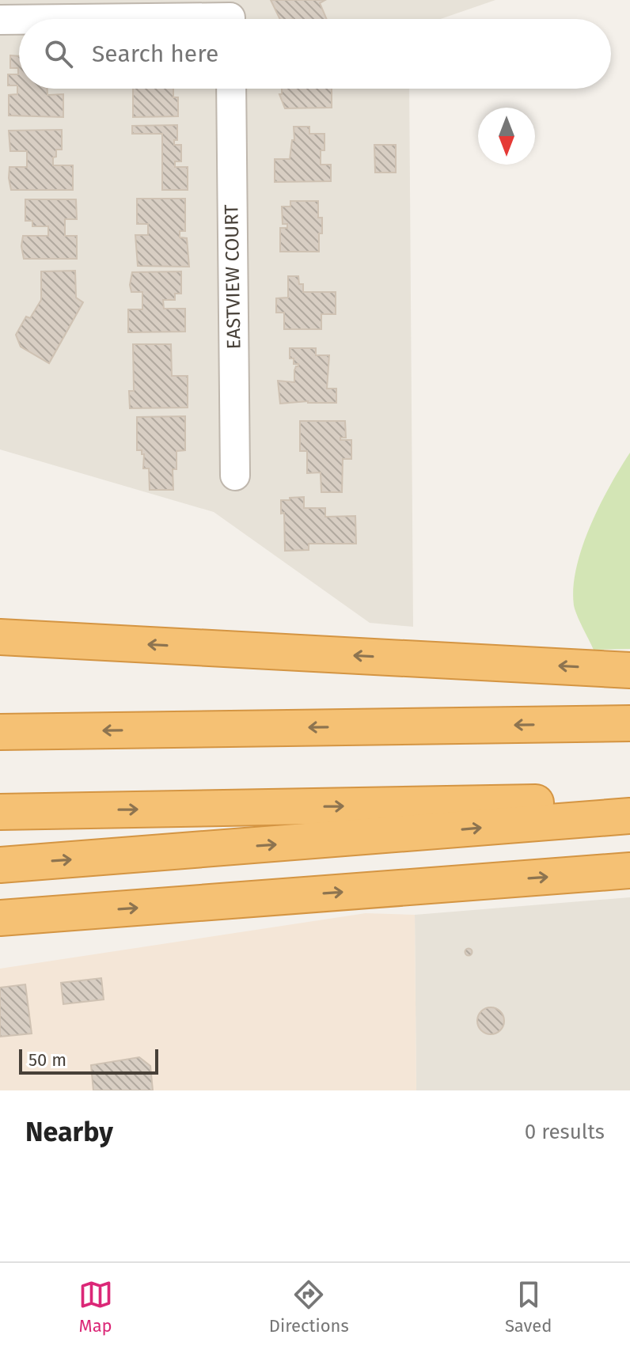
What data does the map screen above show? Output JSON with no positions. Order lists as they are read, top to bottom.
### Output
{
  "streets": {
    "street": ["EASTVIEW COURT"]
  },
  "scale_bar": "50 m",
  "north": "bottom",
  "page": {
    "search": "Search here",
    "scale": "50 m",
    "heading": ["Nearby", "0 results"],
    "nav": ["Map", "Directions", "Saved"]
  }
}
